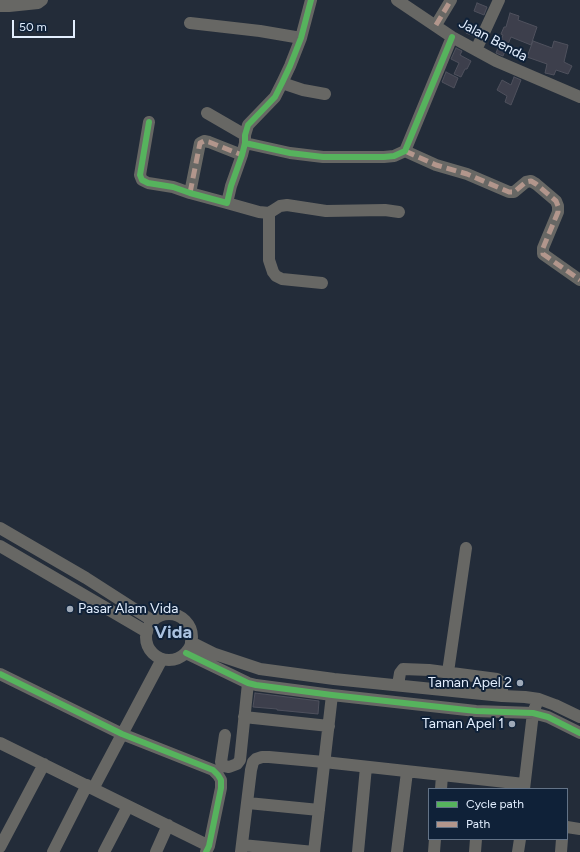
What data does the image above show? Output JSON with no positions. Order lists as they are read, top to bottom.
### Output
{
  "streets": {
    "street": ["Jalan Benda"]
  },
  "districts": ["Vida"],
  "places": ["Pasar Alam Vida", "Taman Apel 2", "Taman Apel 1"],
  "legend": ["Cycle path", "Path"],
  "scale_bar": "50 m"
}
